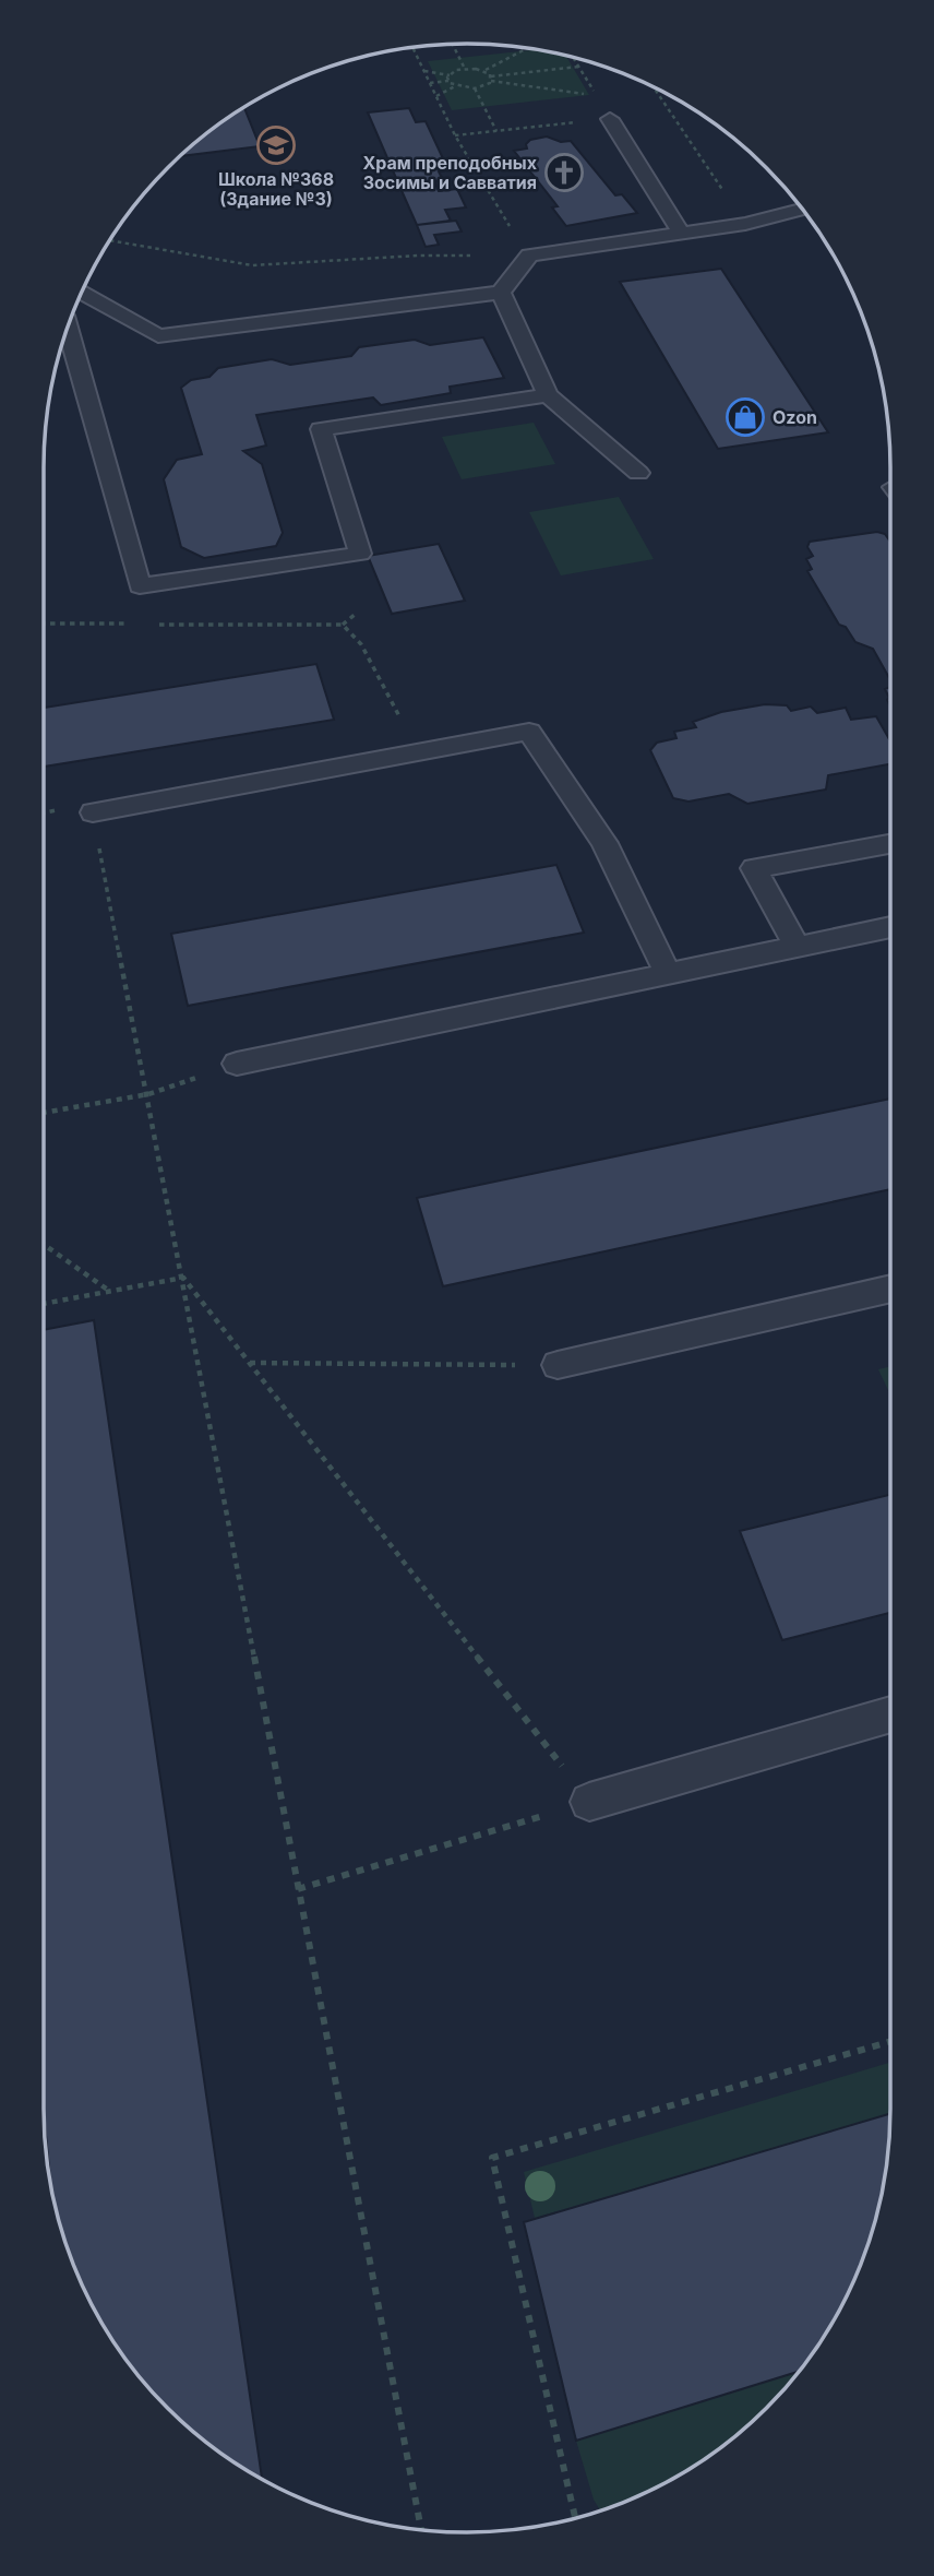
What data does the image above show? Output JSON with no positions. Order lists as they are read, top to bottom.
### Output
{
  "places": {
    "school or university": ["Школа №368 (Здание №3)"],
    "church": ["Храм преподобных Зосимы и Савватия"],
    "shop": ["Ozon"]
  }
}
